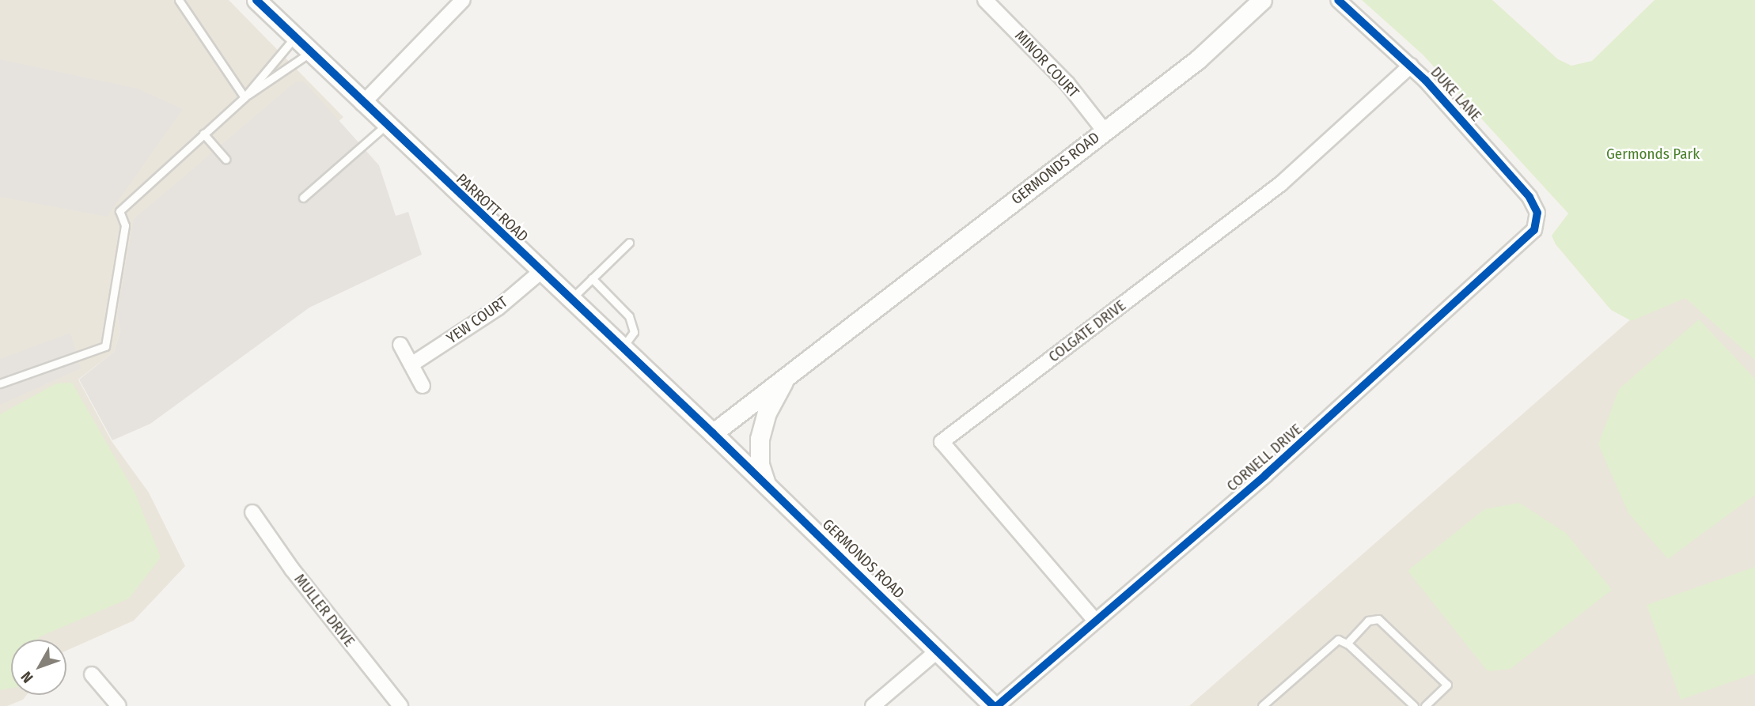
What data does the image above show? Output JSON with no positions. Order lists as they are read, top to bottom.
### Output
{
  "streets": {
    "street": [
      "MINOR COURT",
      "DUKE LANE",
      "GERMONDS ROAD",
      "PARROTT ROAD",
      "YEW COURT",
      "COLGATE DRIVE",
      "CORNELL DRIVE",
      "MULLER DRIVE"
    ]
  },
  "crossings": [
    ["MINOR COURT", "GERMONDS ROAD"],
    ["DUKE LANE", "COLGATE DRIVE"],
    ["DUKE LANE", "CORNELL DRIVE"],
    ["GERMONDS ROAD", "PARROTT ROAD"],
    ["GERMONDS ROAD", "CORNELL DRIVE"],
    ["PARROTT ROAD", "YEW COURT"],
    ["COLGATE DRIVE", "CORNELL DRIVE"]
  ],
  "parks": ["Germonds Park"],
  "north": "bottom left"
}
